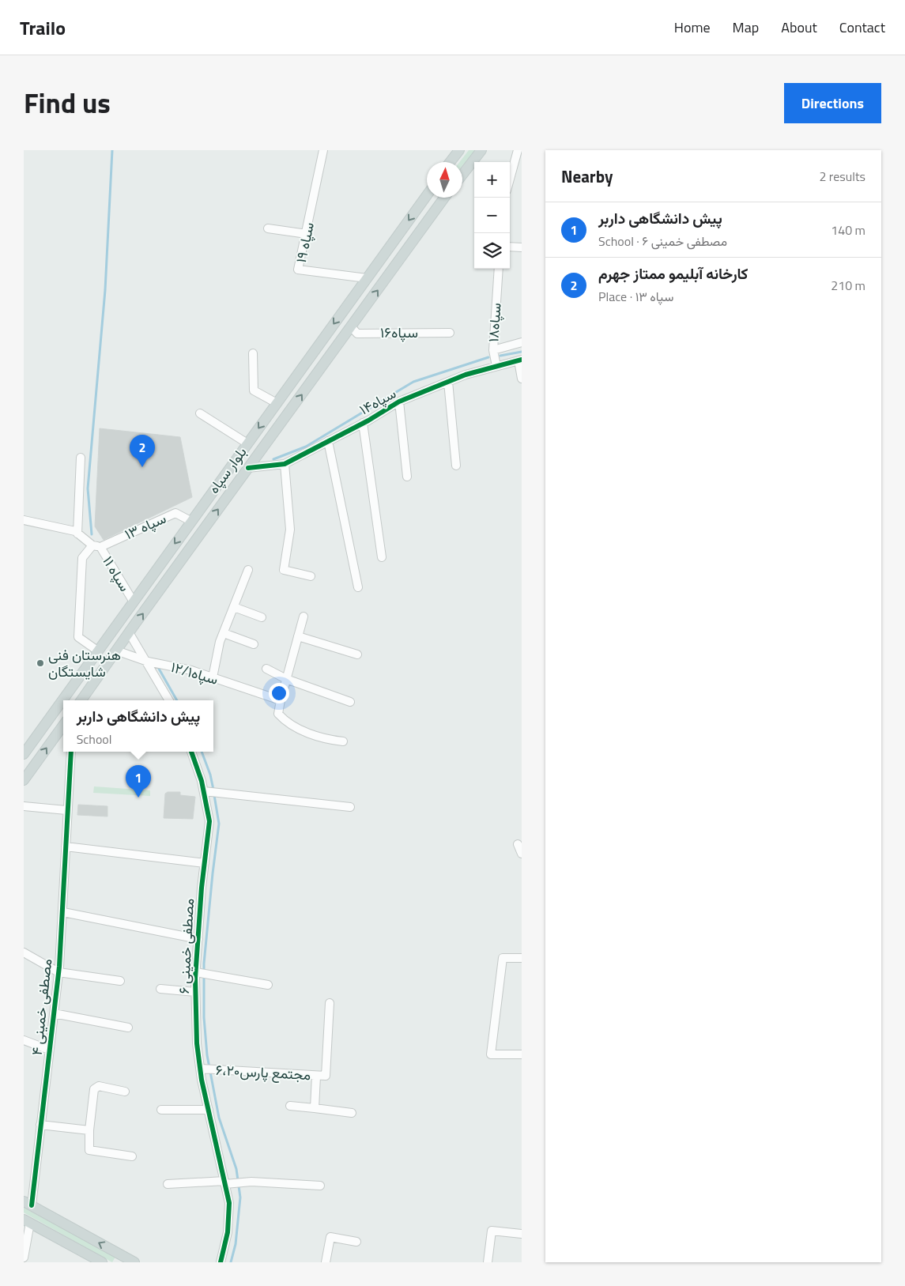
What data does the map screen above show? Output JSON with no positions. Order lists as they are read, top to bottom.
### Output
{
  "streets": {
    "main road": ["بلوار سپاه"],
    "street": [
      "سپاه ۱۹",
      "سپاه۱۸",
      "سپاه۱۶",
      "سپاه۱۴",
      "سپاه ۱۳",
      "سپاه ۱۱",
      "سپاه۱۲/۱",
      "مصطفی خمینی ۶",
      "مصطفی خمینی ۴",
      "۶،مجتمع پارس۲۰"
    ]
  },
  "crossings": [
    ["سپاه ۱۹", "بلوار سپاه"],
    ["سپاه۱۶", "بلوار سپاه"],
    ["سپاه۱۴", "بلوار سپاه"],
    ["بلوار سپاه", "سپاه ۱۳"],
    ["بلوار سپاه", "سپاه ۱۱"],
    ["بلوار سپاه", "سپاه۱۲/۱"],
    ["سپاه ۱۳", "سپاه ۱۱"],
    ["مصطفی خمینی ۶", "۶،مجتمع پارس۲۰"]
  ],
  "places": ["هنرستان فنی شایستگان"],
  "north": "top",
  "page": {
    "header": "Trailo",
    "nav": [
      "Home",
      "Map",
      "About",
      "Contact"
    ],
    "title": "Find us",
    "buttons": "Directions",
    "heading": ["Nearby", "2 results"],
    "map_buttons": ["+", "−"],
    "list": [
      {
        "mark": "1",
        "name": "پیش دانشگاهی داربر",
        "note": "School · مصطفی خمینی ۶",
        "value": "140 m"
      },
      {
        "mark": "2",
        "name": "کارخانه آبلیمو ممتاز جهرم",
        "note": "Place · سپاه ۱۳",
        "value": "210 m"
      }
    ],
    "pins": ["2", "1"],
    "popup": ["پیش دانشگاهی داربر", "School"]
  }
}
